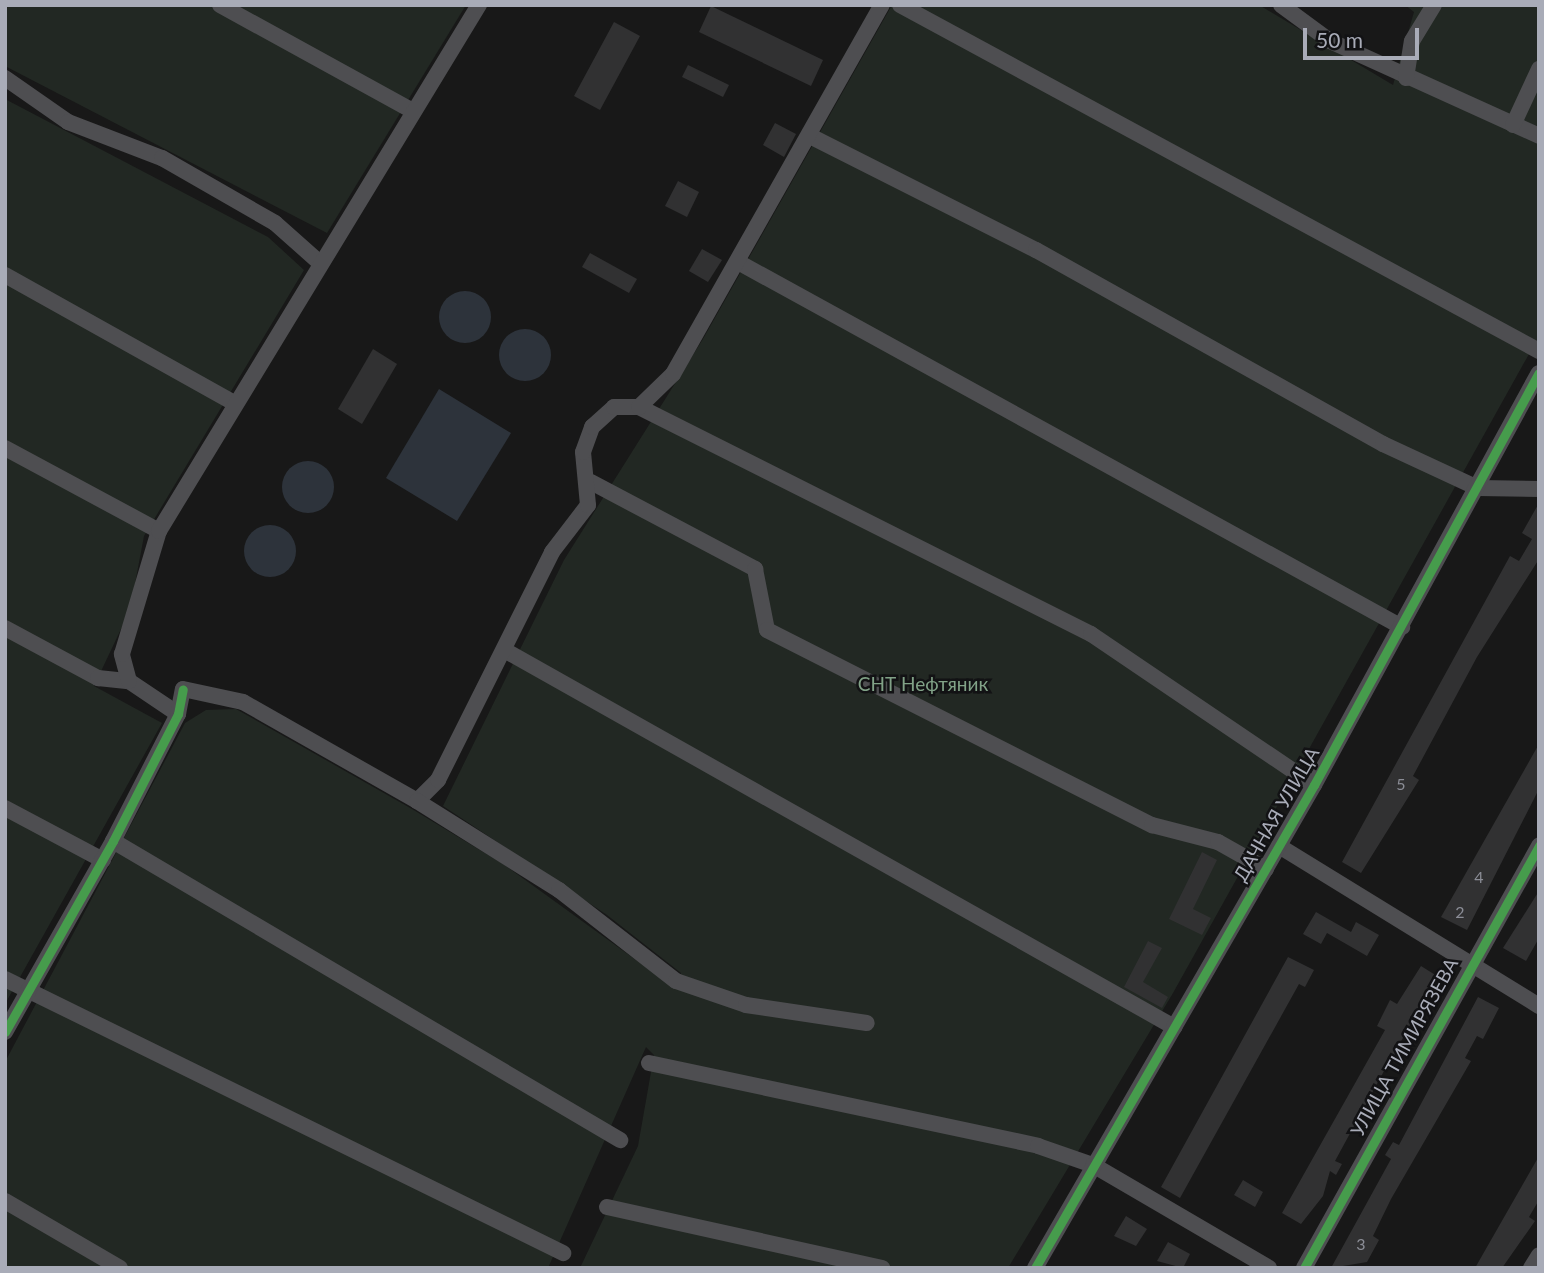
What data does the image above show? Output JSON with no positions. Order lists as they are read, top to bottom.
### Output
{
  "streets": {
    "street": ["ДАЧНАЯ УЛИЦА", "УЛИЦА ТИМИРЯЗЕВА"]
  },
  "parks": ["СНТ Нефтяник"],
  "house_numbers": [
    "5",
    "4",
    "2",
    "3"
  ],
  "scale_bar": "50 m"
}
